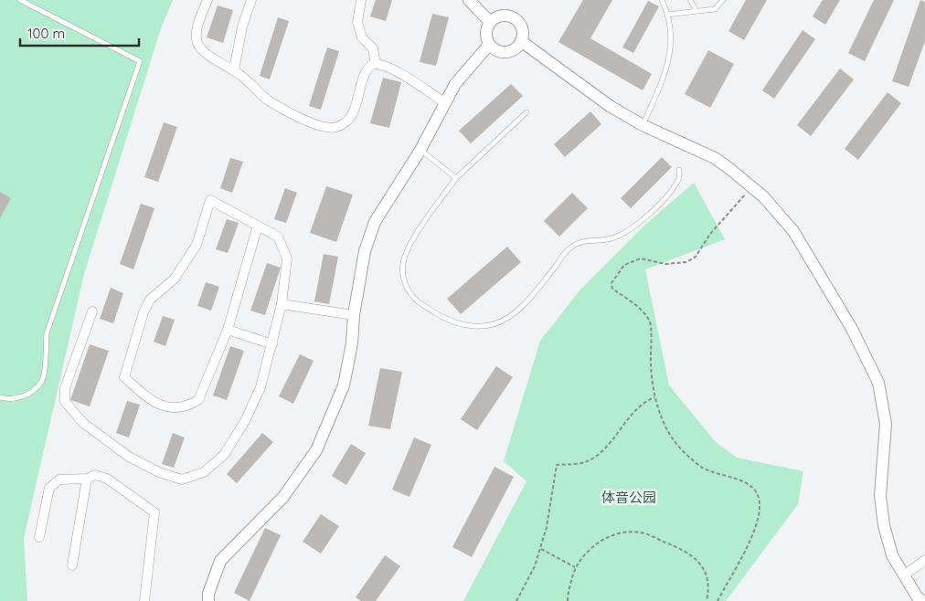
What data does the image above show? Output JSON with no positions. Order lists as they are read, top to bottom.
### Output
{
  "parks": ["体音公园"],
  "scale_bar": "100 m"
}
